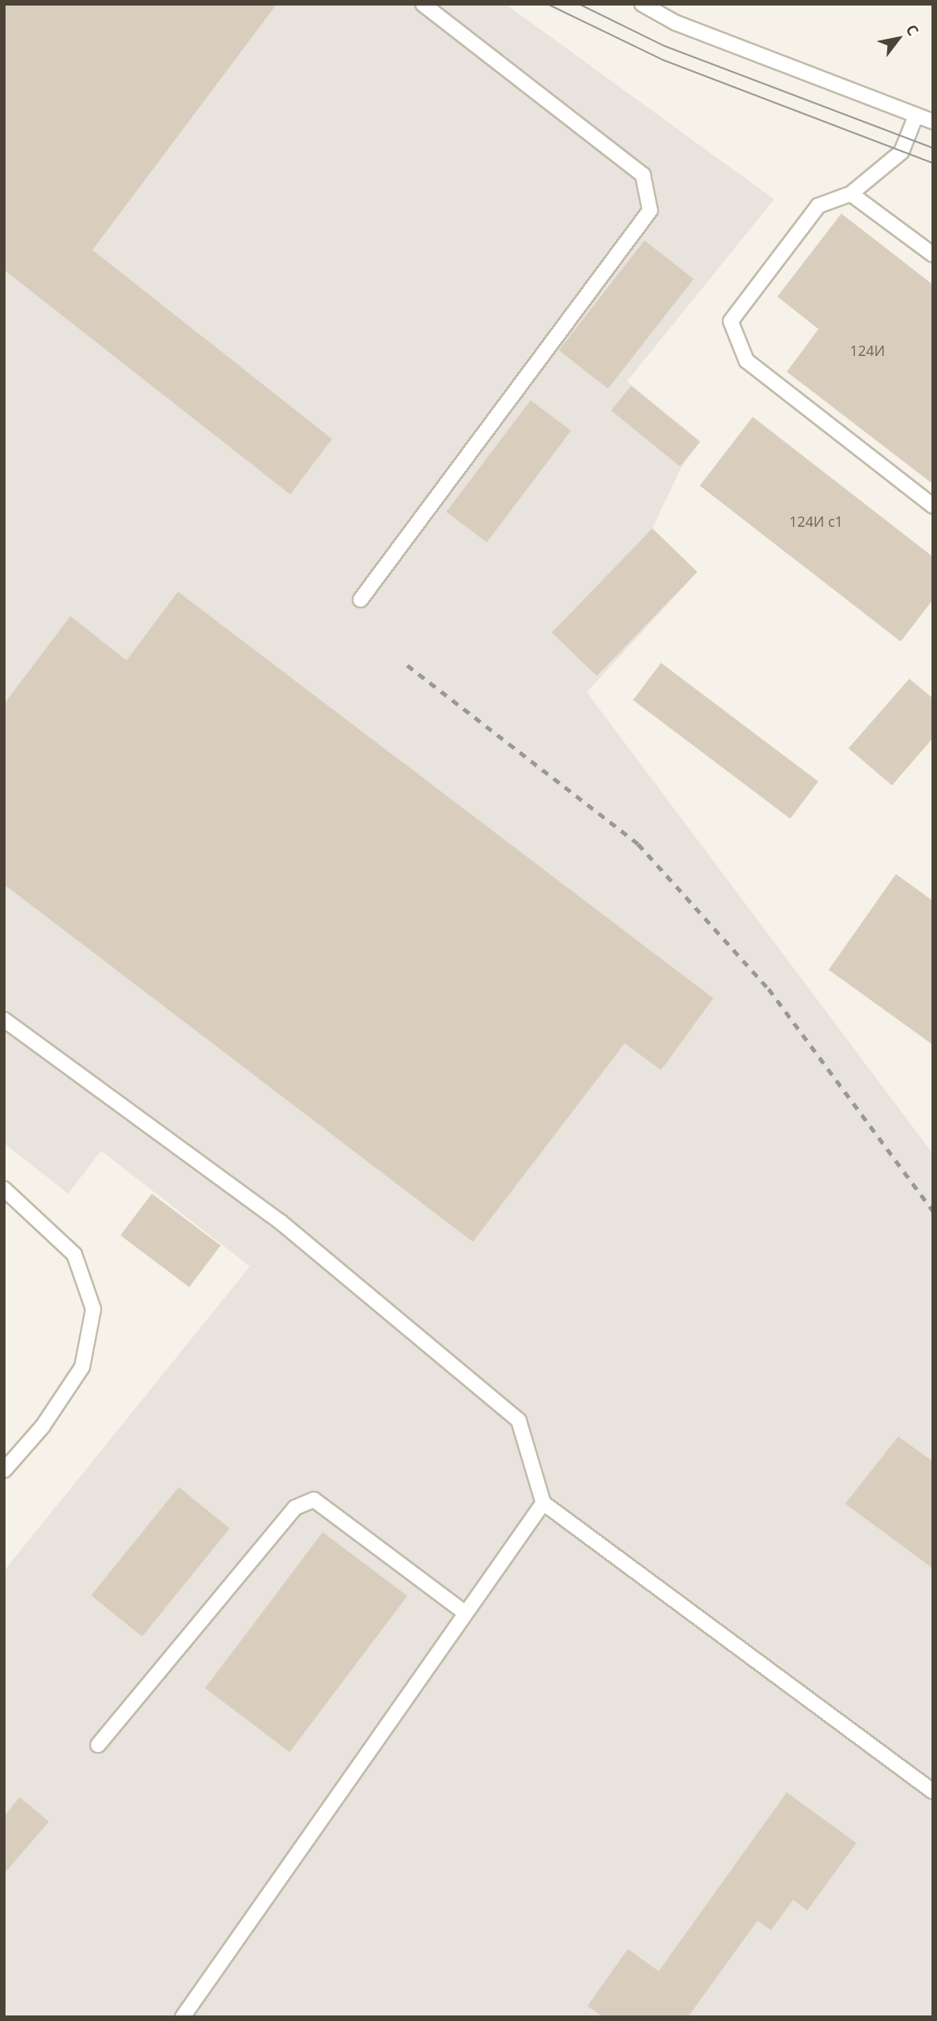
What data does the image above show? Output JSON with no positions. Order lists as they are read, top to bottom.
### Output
{
  "house_numbers": ["124И", "124И с1"],
  "north": "top right"
}
